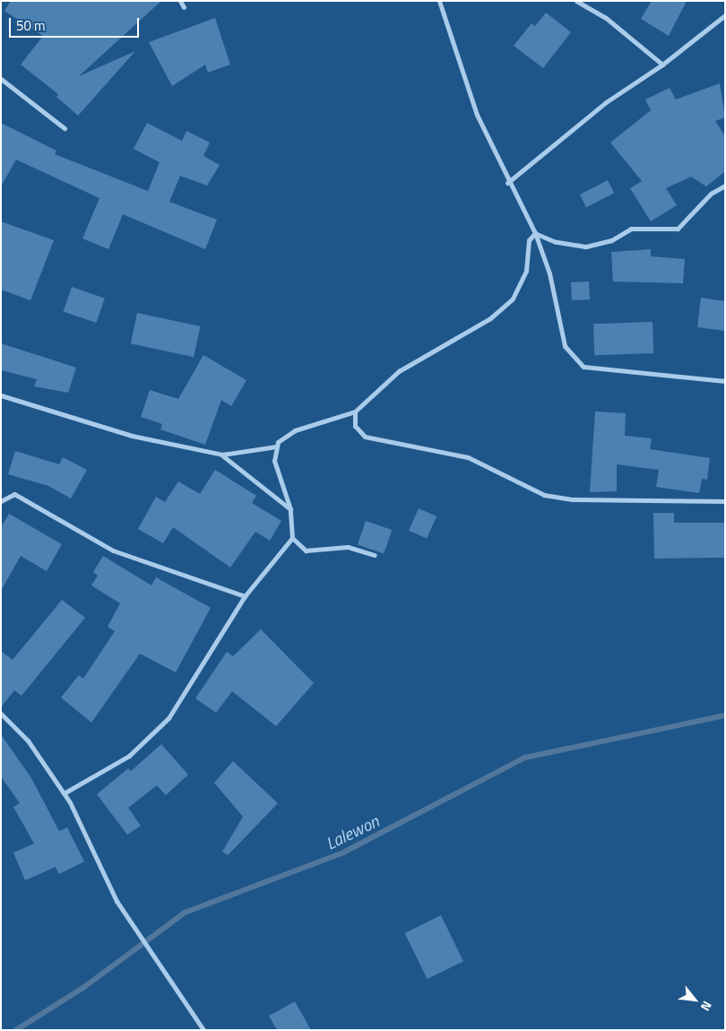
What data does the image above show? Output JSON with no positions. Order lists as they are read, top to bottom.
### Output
{
  "water": ["Lalewon"],
  "scale_bar": "50 m",
  "north": "bottom right"
}
